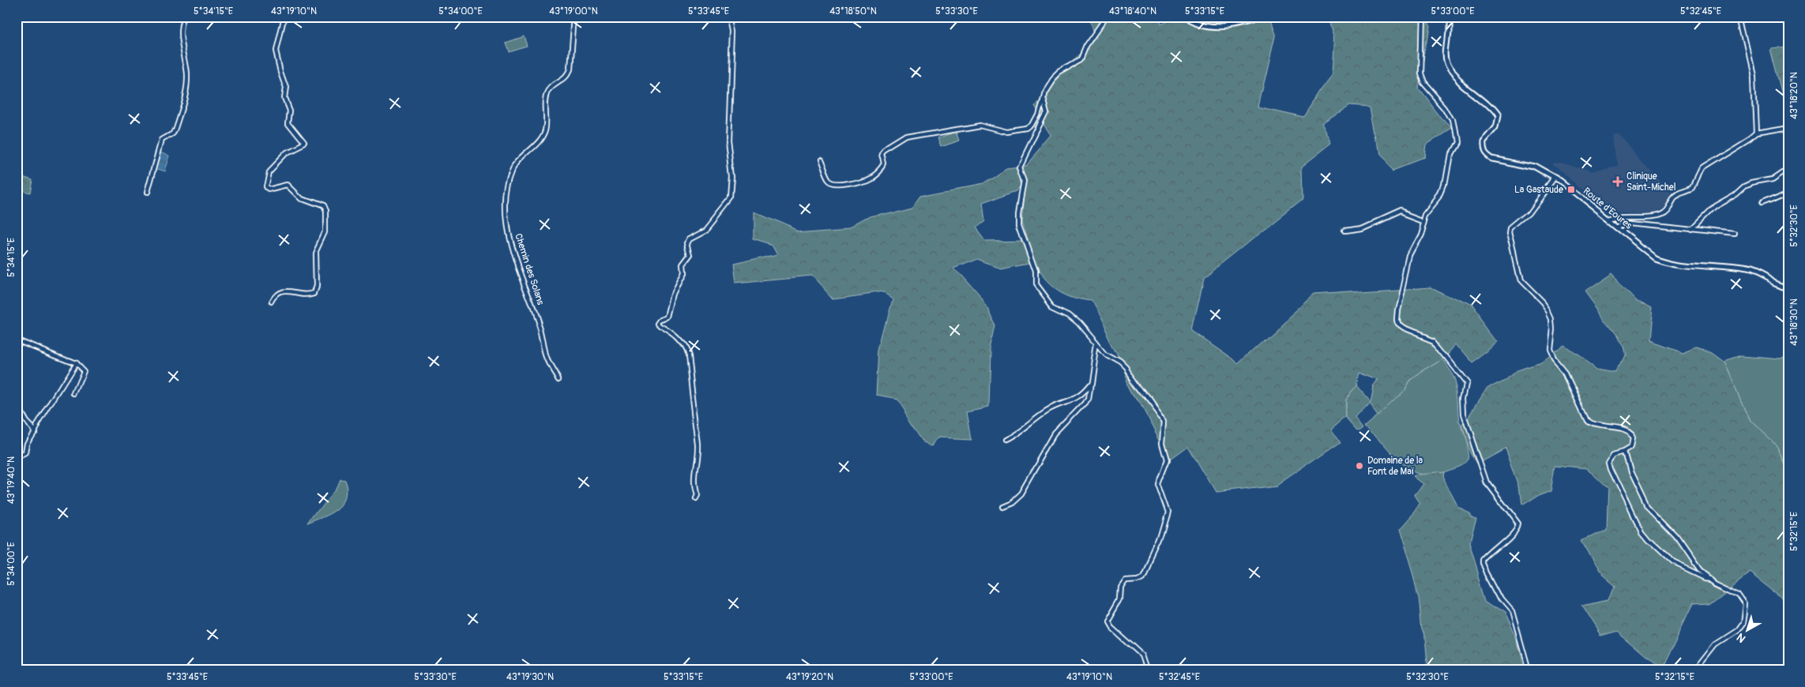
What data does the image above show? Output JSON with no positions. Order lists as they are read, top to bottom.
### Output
{
  "streets": {
    "street": ["Route d'Eoures", "Chemin des Solans"]
  },
  "places": {
    "health": ["Clinique Saint-Michel"],
    "transit": ["La Gastaude"],
    "other": ["Domaine de la Font de Maï"]
  },
  "north": "bottom left",
  "coordinates": [
    "5°34'15\"E",
    "43°19'10\"N",
    "5°34'00\"E",
    "43°19'00\"N",
    "5°33'45\"E",
    "43°18'50\"N",
    "5°33'30\"E",
    "43°18'40\"N",
    "5°33'15\"E",
    "5°33'00\"E",
    "5°32'45\"E",
    "43°18'20\"N",
    "5°32'30\"E",
    "43°18'30\"N",
    "43°19'40\"N",
    "5°32'15\"E",
    "43°19'30\"N",
    "43°19'20\"N"
  ]
}
